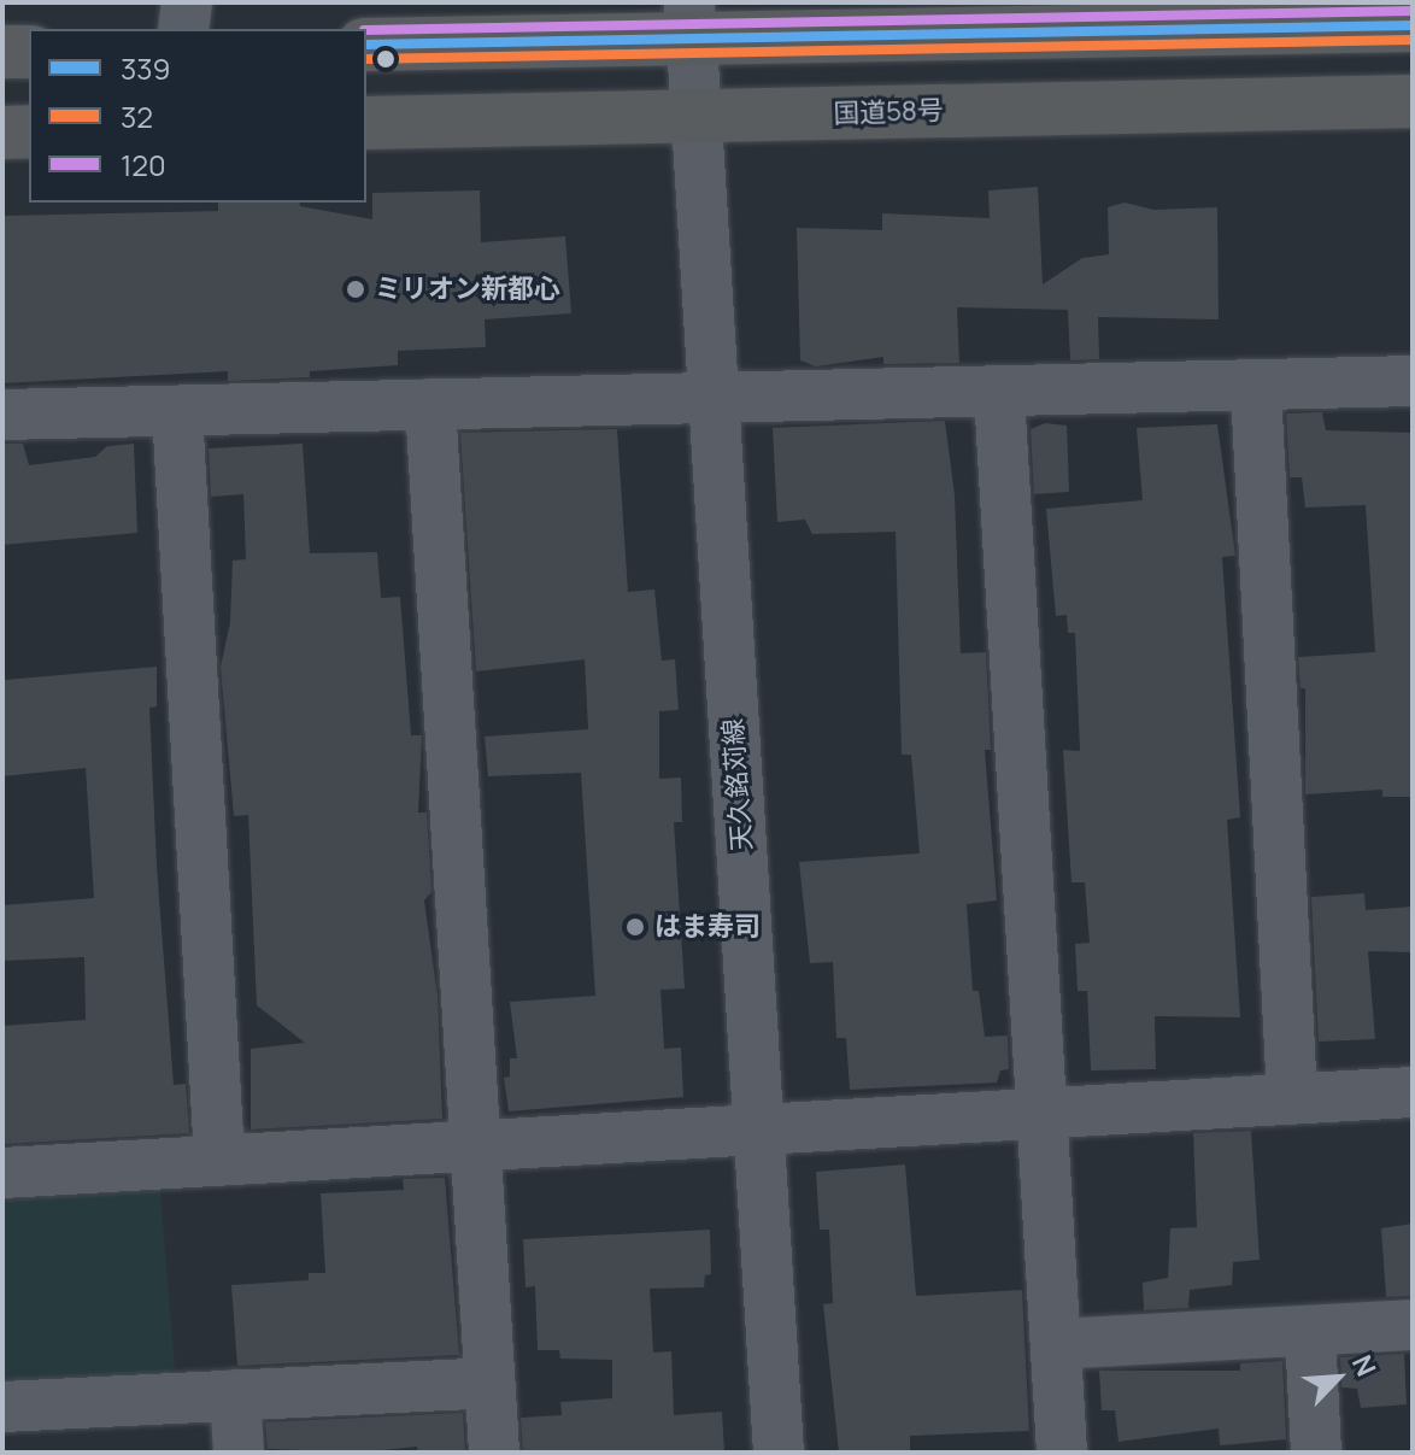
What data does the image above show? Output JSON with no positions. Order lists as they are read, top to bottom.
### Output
{
  "streets": {
    "highway": ["国道58号"],
    "street": ["天久銘苅線"]
  },
  "crossings": [
    ["国道58号", "天久銘苅線"]
  ],
  "places": ["ミリオン新都心", "はま寿司"],
  "lines": ["transit line 120", "transit line 339", "transit line 32"],
  "legend": ["339", "32", "120"],
  "north": "top right"
}
